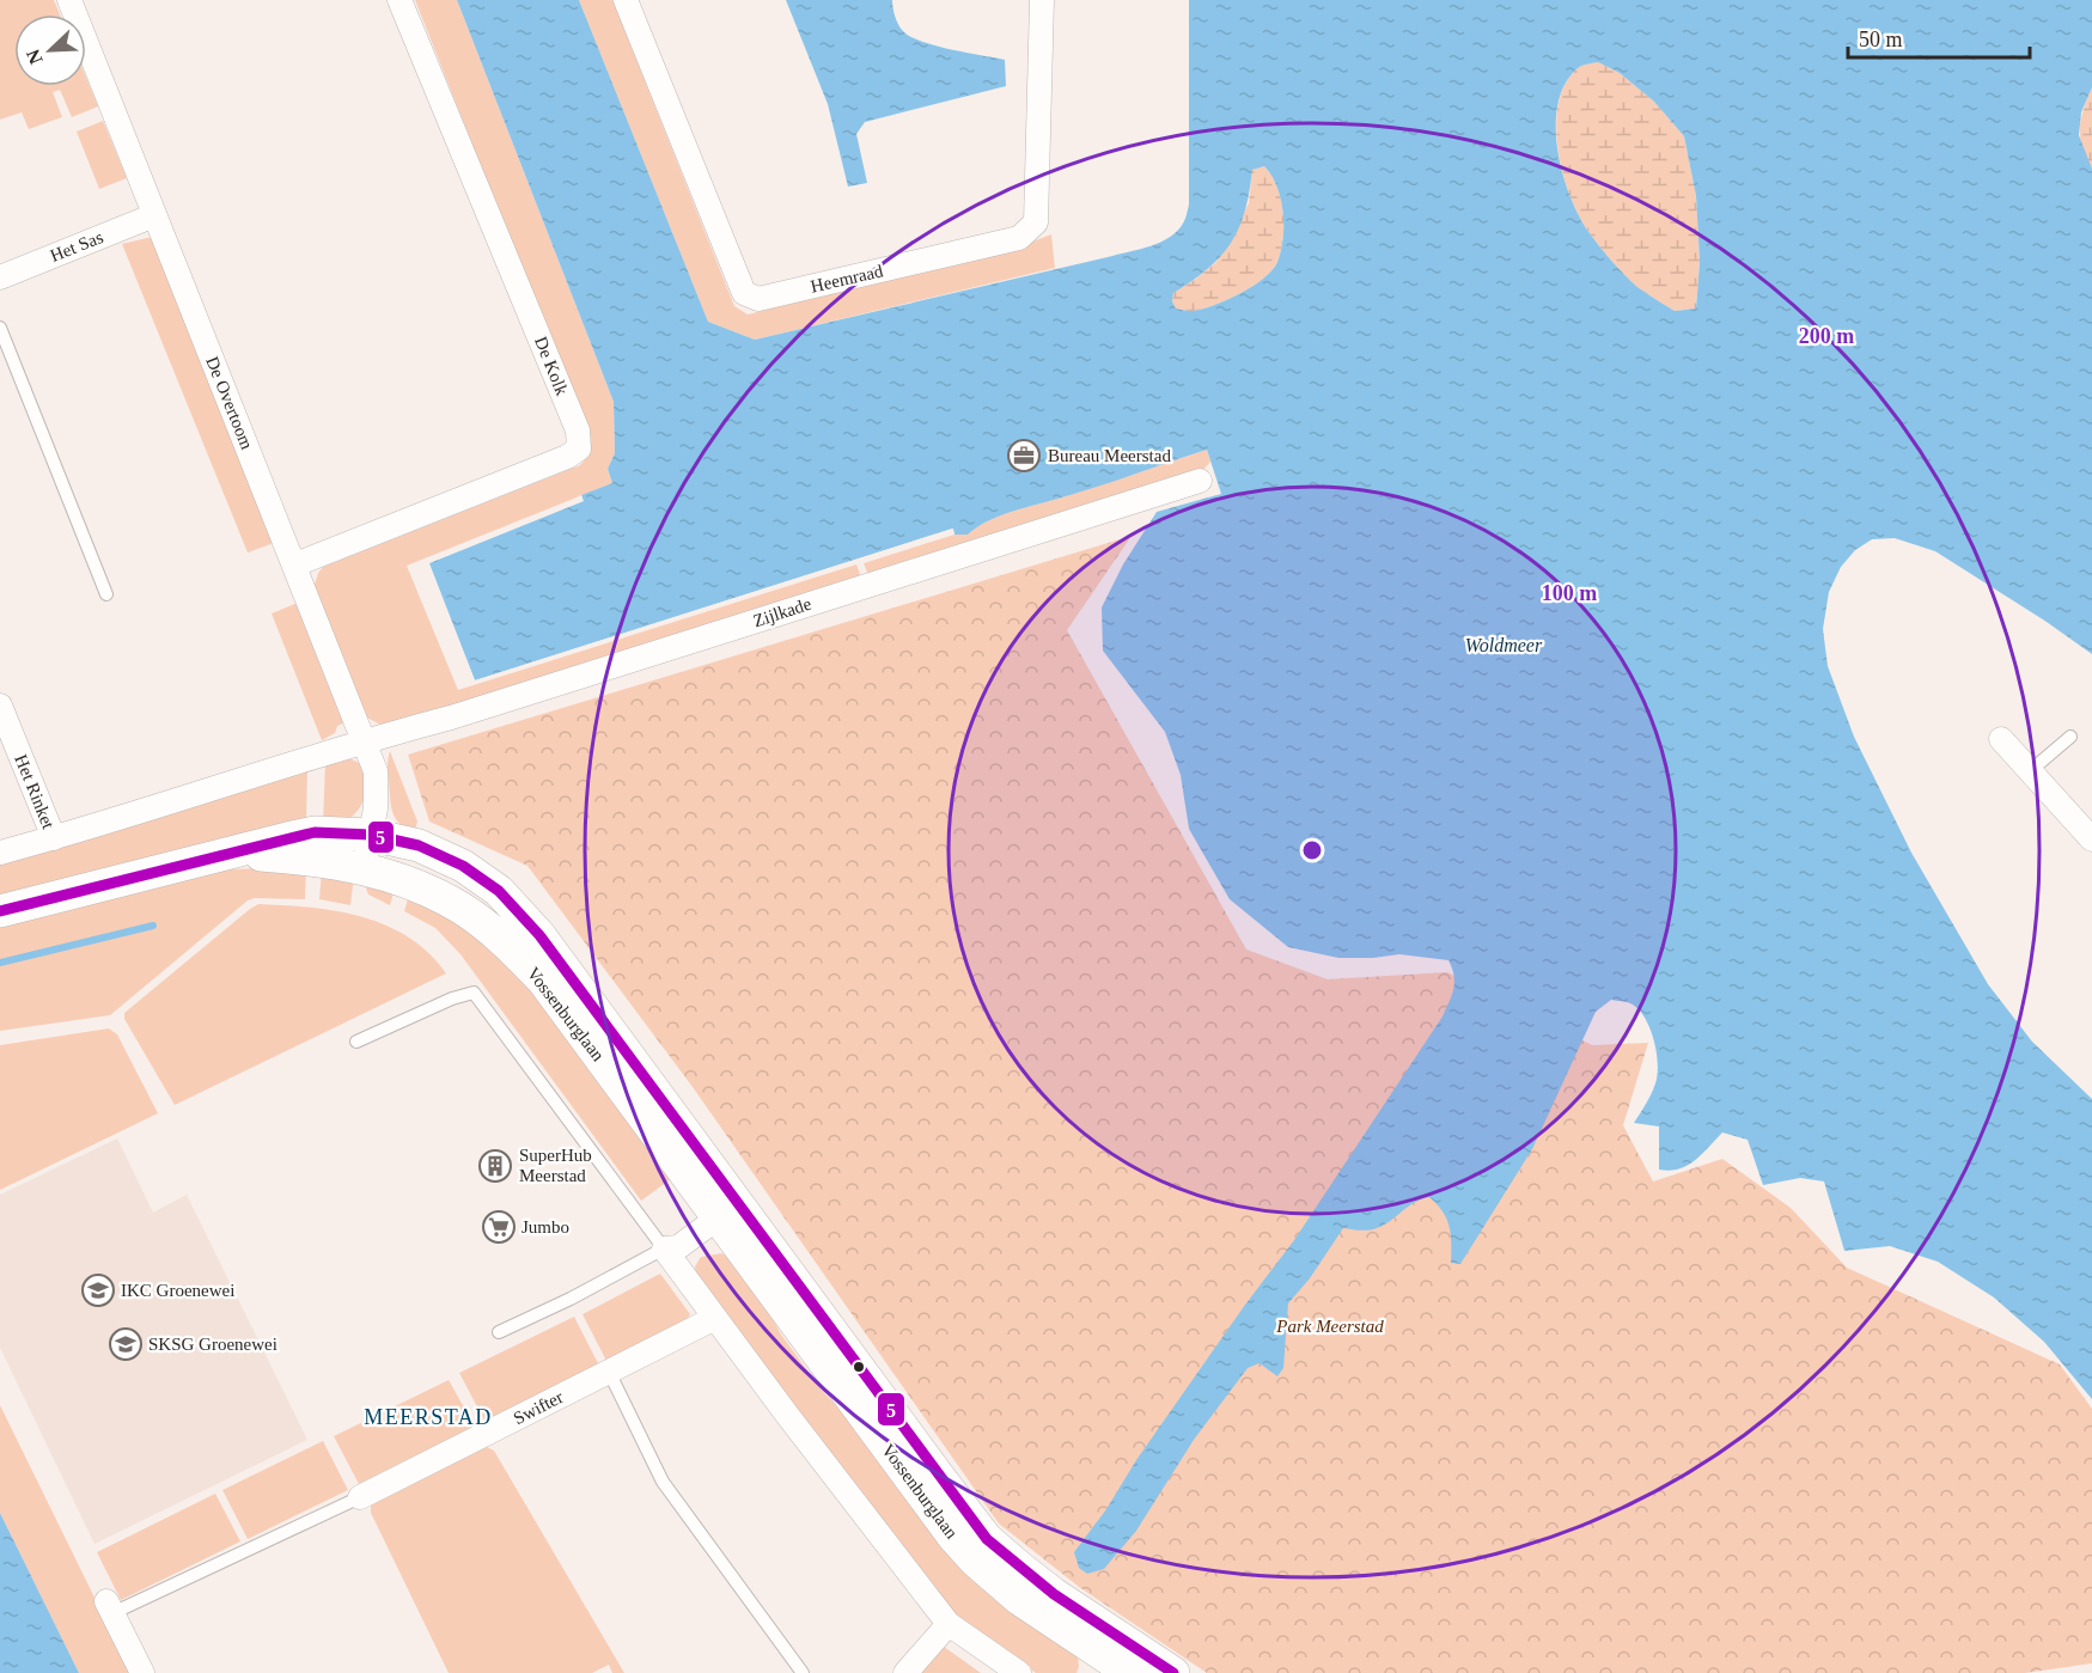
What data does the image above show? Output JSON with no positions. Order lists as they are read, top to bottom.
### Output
{
  "streets": {
    "street": [
      "Het Sas",
      "Heemraad",
      "De Kolk",
      "De Overtoom",
      "Zijlkade",
      "Het Rinket",
      "Vossenburglaan",
      "Swifter"
    ]
  },
  "crossings": [
    ["Het Sas", "De Overtoom"],
    ["De Kolk", "De Overtoom"],
    ["De Overtoom", "Zijlkade"],
    ["De Overtoom", "Vossenburglaan"]
  ],
  "districts": ["MEERSTAD"],
  "water": ["Woldmeer"],
  "parks": ["Park Meerstad"],
  "places": {
    "office": ["Bureau Meerstad"],
    "building": ["SuperHub Meerstad"],
    "supermarket": ["Jumbo"],
    "school or university": ["IKC Groenewei", "SKSG Groenewei"]
  },
  "lines": ["transit line 5"],
  "scale_bar": "50 m",
  "north": "bottom left",
  "rings": ["200 m", "100 m"]
}
